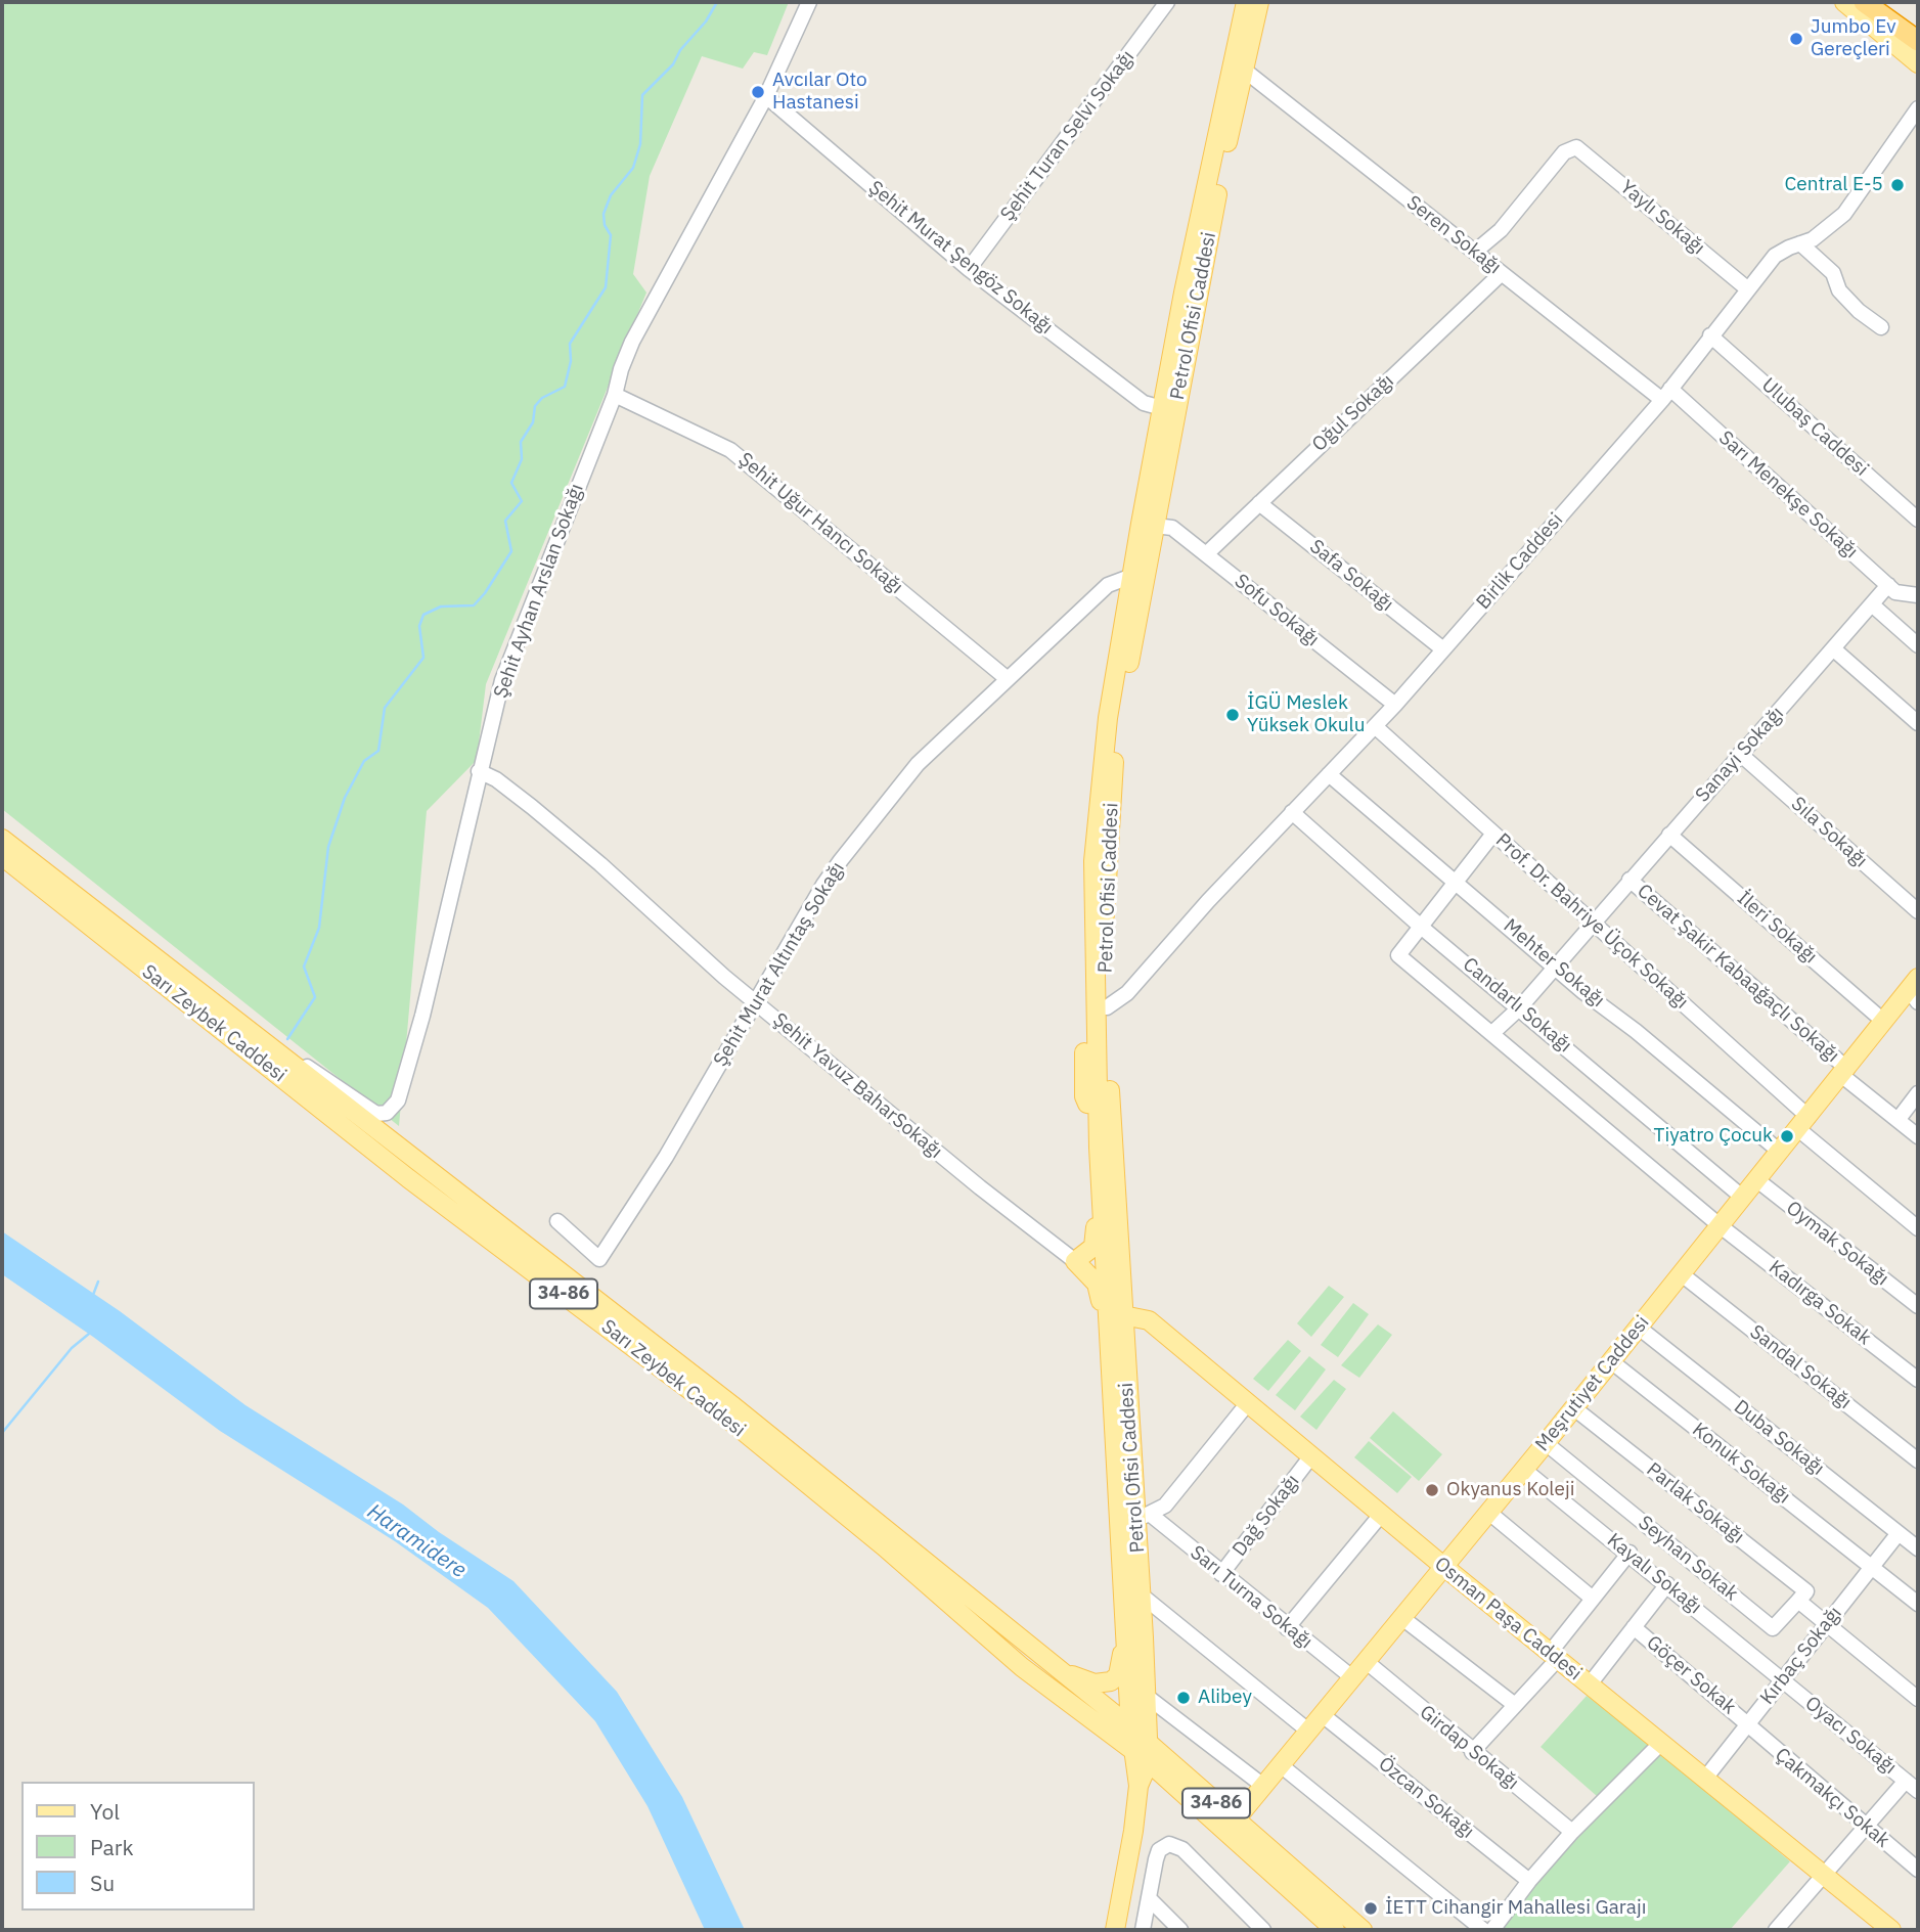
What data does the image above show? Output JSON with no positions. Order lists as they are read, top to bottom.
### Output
{
  "streets": {
    "main road": [
      "Petrol Ofisi Caddesi",
      "Sarı Zeybek Caddesi",
      "34-86",
      "Meşrutiyet Caddesi",
      "Osman Paşa Caddesi"
    ],
    "street": [
      "Şehit Turan Selvi Sokağı",
      "Yaylı Sokağı",
      "Seren Sokağı",
      "Şehit Murat Şengöz Sokağı",
      "Oğul Sokağı",
      "Ulubaş Caddesi",
      "Sarı Menekşe Sokağı",
      "Şehit Uğur Hancı Sokağı",
      "Birlik Caddesi",
      "Safa Sokağı",
      "Şehit Ayhan Arslan Sokağı",
      "Sofu Sokağı",
      "Sanayi Sokağı",
      "Sıla Sokağı",
      "Prof. Dr. Bahriye Üçok Sokağı",
      "İleri Sokağı",
      "Mehter Sokağı",
      "Şehit Murat Altıntaş Sokağı",
      "Cevat Şakir Kabaağaçlı Sokağı",
      "Candarlı Sokağı",
      "Şehit Yavuz BaharSokağı",
      "Oymak Sokağı",
      "Kadırga Sokak",
      "Sandal Sokağı",
      "Duba Sokağı",
      "Konuk Sokağı",
      "Parlak Sokağı",
      "Dağ Sokağı",
      "Seyhan Sokak",
      "Kayalı Sokağı",
      "Sarı Turna Sokağı",
      "Kırbaç Sokağı",
      "Göçer Sokak",
      "Oyacı Sokağı",
      "Girdap Sokağı",
      "Özcan Sokağı",
      "Çakmakçı Sokak"
    ]
  },
  "crossings": [
    ["Şehit Turan Selvi Sokağı", "Şehit Murat Şengöz Sokağı"],
    ["Yaylı Sokağı", "Seren Sokağı"],
    ["Yaylı Sokağı", "Birlik Caddesi"],
    ["Seren Sokağı", "Petrol Ofisi Caddesi"],
    ["Seren Sokağı", "Oğul Sokağı"],
    ["Seren Sokağı", "Sarı Menekşe Sokağı"],
    ["Seren Sokağı", "Birlik Caddesi"],
    ["Şehit Murat Şengöz Sokağı", "Petrol Ofisi Caddesi"],
    ["Şehit Murat Şengöz Sokağı", "Şehit Ayhan Arslan Sokağı"],
    ["Petrol Ofisi Caddesi", "Birlik Caddesi"],
    ["Petrol Ofisi Caddesi", "Sofu Sokağı"],
    ["Petrol Ofisi Caddesi", "Şehit Murat Altıntaş Sokağı"],
    ["Petrol Ofisi Caddesi", "Sarı Zeybek Caddesi"],
    ["Petrol Ofisi Caddesi", "34-86"],
    ["Petrol Ofisi Caddesi", "Sarı Turna Sokağı"],
    ["Petrol Ofisi Caddesi", "Osman Paşa Caddesi"],
    ["Oğul Sokağı", "Safa Sokağı"],
    ["Oğul Sokağı", "Sofu Sokağı"],
    ["Ulubaş Caddesi", "Birlik Caddesi"],
    ["Sarı Menekşe Sokağı", "Birlik Caddesi"],
    ["Sarı Menekşe Sokağı", "Sanayi Sokağı"],
    ["Şehit Uğur Hancı Sokağı", "Şehit Ayhan Arslan Sokağı"],
    ["Şehit Uğur Hancı Sokağı", "Şehit Murat Altıntaş Sokağı"],
    ["Birlik Caddesi", "Safa Sokağı"],
    ["Birlik Caddesi", "Sofu Sokağı"],
    ["Birlik Caddesi", "Prof. Dr. Bahriye Üçok Sokağı"],
    ["Birlik Caddesi", "Mehter Sokağı"],
    ["Birlik Caddesi", "Candarlı Sokağı"],
    ["Şehit Ayhan Arslan Sokağı", "Sarı Zeybek Caddesi"],
    ["Şehit Ayhan Arslan Sokağı", "Şehit Yavuz BaharSokağı"],
    ["Sanayi Sokağı", "Sıla Sokağı"],
    ["Sanayi Sokağı", "Prof. Dr. Bahriye Üçok Sokağı"],
    ["Sanayi Sokağı", "İleri Sokağı"],
    ["Sanayi Sokağı", "Mehter Sokağı"],
    ["Sanayi Sokağı", "Cevat Şakir Kabaağaçlı Sokağı"],
    ["Sanayi Sokağı", "Candarlı Sokağı"],
    ["Sanayi Sokağı", "Kadırga Sokak"],
    ["Prof. Dr. Bahriye Üçok Sokağı", "Meşrutiyet Caddesi"],
    ["İleri Sokağı", "Meşrutiyet Caddesi"],
    ["Mehter Sokağı", "Meşrutiyet Caddesi"],
    ["Şehit Murat Altıntaş Sokağı", "Şehit Yavuz BaharSokağı"],
    ["Cevat Şakir Kabaağaçlı Sokağı", "Meşrutiyet Caddesi"],
    ["Candarlı Sokağı", "Kadırga Sokak"],
    ["Candarlı Sokağı", "Meşrutiyet Caddesi"],
    ["Sarı Zeybek Caddesi", "34-86"],
    ["Oymak Sokağı", "Meşrutiyet Caddesi"],
    ["34-86", "Meşrutiyet Caddesi"],
    ["Kadırga Sokak", "Meşrutiyet Caddesi"],
    ["Sandal Sokağı", "Meşrutiyet Caddesi"],
    ["Meşrutiyet Caddesi", "Duba Sokağı"],
    ["Meşrutiyet Caddesi", "Konuk Sokağı"],
    ["Meşrutiyet Caddesi", "Parlak Sokağı"],
    ["Meşrutiyet Caddesi", "Seyhan Sokak"],
    ["Meşrutiyet Caddesi", "Kayalı Sokağı"],
    ["Meşrutiyet Caddesi", "Sarı Turna Sokağı"],
    ["Meşrutiyet Caddesi", "Osman Paşa Caddesi"],
    ["Meşrutiyet Caddesi", "Girdap Sokağı"],
    ["Meşrutiyet Caddesi", "Özcan Sokağı"],
    ["Duba Sokağı", "Kırbaç Sokağı"],
    ["Konuk Sokağı", "Kırbaç Sokağı"],
    ["Parlak Sokağı", "Seyhan Sokak"],
    ["Dağ Sokağı", "Sarı Turna Sokağı"],
    ["Dağ Sokağı", "Osman Paşa Caddesi"],
    ["Kayalı Sokağı", "Kırbaç Sokağı"],
    ["Kayalı Sokağı", "Oyacı Sokağı"],
    ["Osman Paşa Caddesi", "Kırbaç Sokağı"],
    ["Kırbaç Sokağı", "Göçer Sokak"],
    ["Kırbaç Sokağı", "Oyacı Sokağı"],
    ["Kırbaç Sokağı", "Çakmakçı Sokak"],
    ["Göçer Sokak", "Çakmakçı Sokak"]
  ],
  "water": ["Haramidere"],
  "places": [
    "Jumbo Ev Gereçleri",
    "Avcılar Oto Hastanesi",
    "Central E-5",
    "İGÜ Meslek Yüksek Okulu",
    "Tiyatro Çocuk",
    "Okyanus Koleji",
    "Alibey",
    "İETT Cihangir Mahallesi Garajı"
  ],
  "legend": ["Yol", "Park", "Su"]
}
